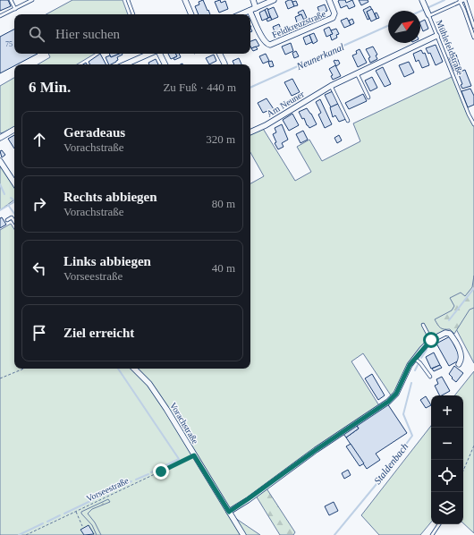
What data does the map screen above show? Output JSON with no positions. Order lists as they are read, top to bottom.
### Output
{
  "streets": {
    "street": [
      "Feldkreuzstraße",
      "Mühlefeldstraße",
      "Am Neuner",
      "Vorachstraße"
    ],
    "path": ["Vorseestraße"]
  },
  "crossings": [
    ["Mühlefeldstraße", "Am Neuner"],
    ["Vorachstraße", "Vorseestraße"]
  ],
  "water": ["Neunerkanal", "Staldenbach"],
  "house_numbers": ["75"],
  "north": "top right",
  "page": {
    "search": "Hier suchen",
    "heading": ["6 Min.", "Zu Fuß · 440 m"],
    "list": [
      ["Geradeaus", "Vorachstraße", "320 m"],
      ["Rechts abbiegen", "Vorachstraße", "80 m"],
      ["Links abbiegen", "Vorseestraße", "40 m"],
      "Ziel erreicht"
    ],
    "map_buttons": ["+", "−"]
  }
}
